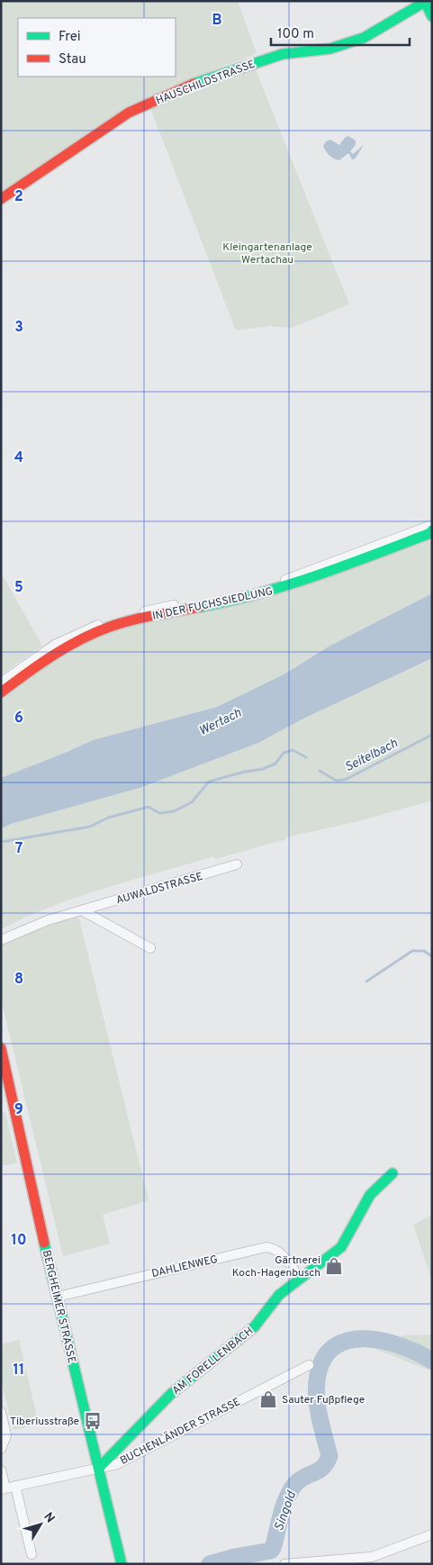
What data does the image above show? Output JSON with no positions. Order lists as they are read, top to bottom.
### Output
{
  "streets": {
    "street": [
      "HAUSCHILDSTRASSE",
      "IN DER FUCHSSIEDLUNG",
      "AUWALDSTRASSE",
      "DAHLIENWEG",
      "BERGHEIMER STRASSE",
      "AM FORELLENBACH",
      "BUCHENLÄNDER STRASSE"
    ]
  },
  "crossings": [
    ["DAHLIENWEG", "BERGHEIMER STRASSE"],
    ["DAHLIENWEG", "AM FORELLENBACH"],
    ["BERGHEIMER STRASSE", "AM FORELLENBACH"],
    ["BERGHEIMER STRASSE", "BUCHENLÄNDER STRASSE"],
    ["AM FORELLENBACH", "BUCHENLÄNDER STRASSE"]
  ],
  "water": ["Wertach", "Seitelbach", "Singold"],
  "parks": ["Kleingartenanlage Wertachau"],
  "places": {
    "shop": ["Gärtnerei Koch-Hagenbusch", "Sauter Fußpflege"],
    "bus stop": ["Tiberiusstraße"]
  },
  "legend": ["Frei", "Stau"],
  "scale_bar": "100 m",
  "north": "top right",
  "grid": {
    "columns": ["B"],
    "rows": [
      "2",
      "3",
      "4",
      "5",
      "6",
      "7",
      "8",
      "9",
      "10",
      "11"
    ]
  }
}
